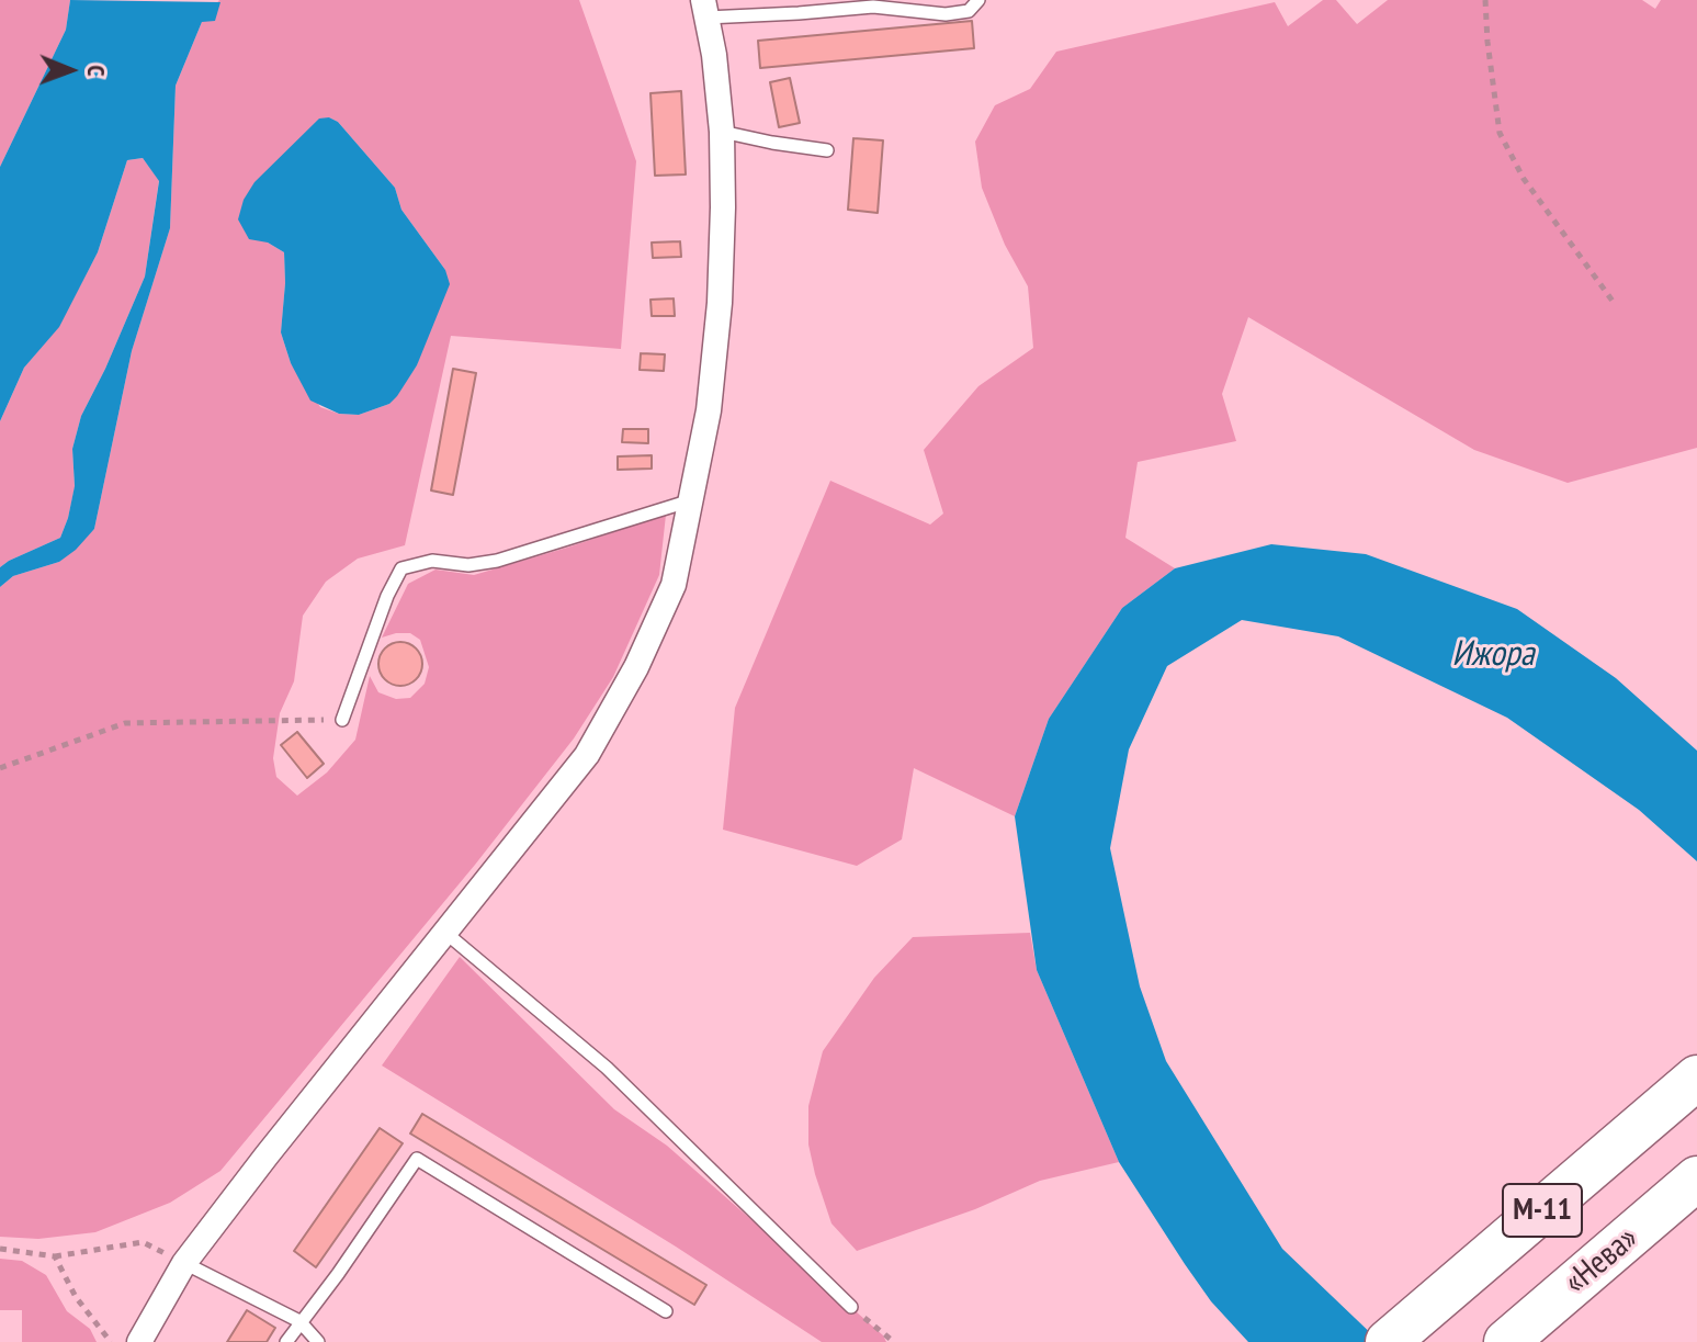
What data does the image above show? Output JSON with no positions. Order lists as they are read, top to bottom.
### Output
{
  "streets": {
    "highway": ["М-11", "«Нева»"]
  },
  "water": ["Ижора"],
  "north": "right"
}
